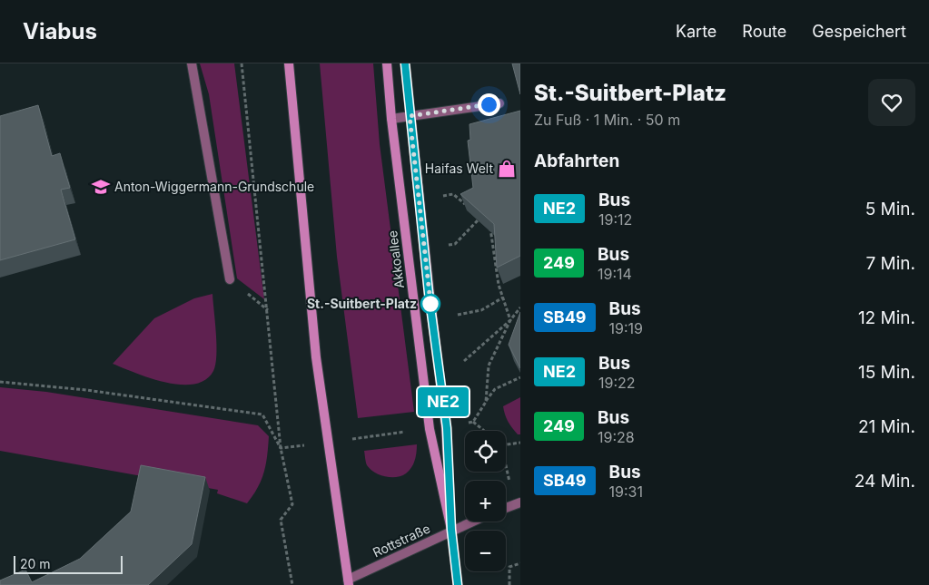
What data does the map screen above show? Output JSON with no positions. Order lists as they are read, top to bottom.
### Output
{
  "streets": {
    "main road": ["Akkoallee"],
    "street": ["Rottstraße"]
  },
  "crossings": [
    ["Akkoallee", "Rottstraße"]
  ],
  "places": {
    "shop": ["Haifas Welt"],
    "school or university": ["Anton-Wiggermann-Grundschule"],
    "other": ["St.-Suitbert-Platz"]
  },
  "lines": ["bus line NE2"],
  "scale_bar": "20 m",
  "page": {
    "header": "Viabus",
    "nav": ["Karte", "Route", "Gespeichert"],
    "on_map": "NE2",
    "heading": [
      ["St.-Suitbert-Platz", "Zu Fuß · 1 Min. · 50 m"],
      "Abfahrten"
    ],
    "list": [
      {
        "mark": "NE2",
        "name": "Bus",
        "note": "19:12",
        "value": "5 Min."
      },
      {
        "mark": "249",
        "name": "Bus",
        "note": "19:14",
        "value": "7 Min."
      },
      {
        "mark": "SB49",
        "name": "Bus",
        "note": "19:19",
        "value": "12 Min."
      },
      {
        "mark": "NE2",
        "name": "Bus",
        "note": "19:22",
        "value": "15 Min."
      },
      {
        "mark": "249",
        "name": "Bus",
        "note": "19:28",
        "value": "21 Min."
      },
      {
        "mark": "SB49",
        "name": "Bus",
        "note": "19:31",
        "value": "24 Min."
      }
    ],
    "map_buttons": ["+", "−"],
    "scale": "20 m"
  }
}
